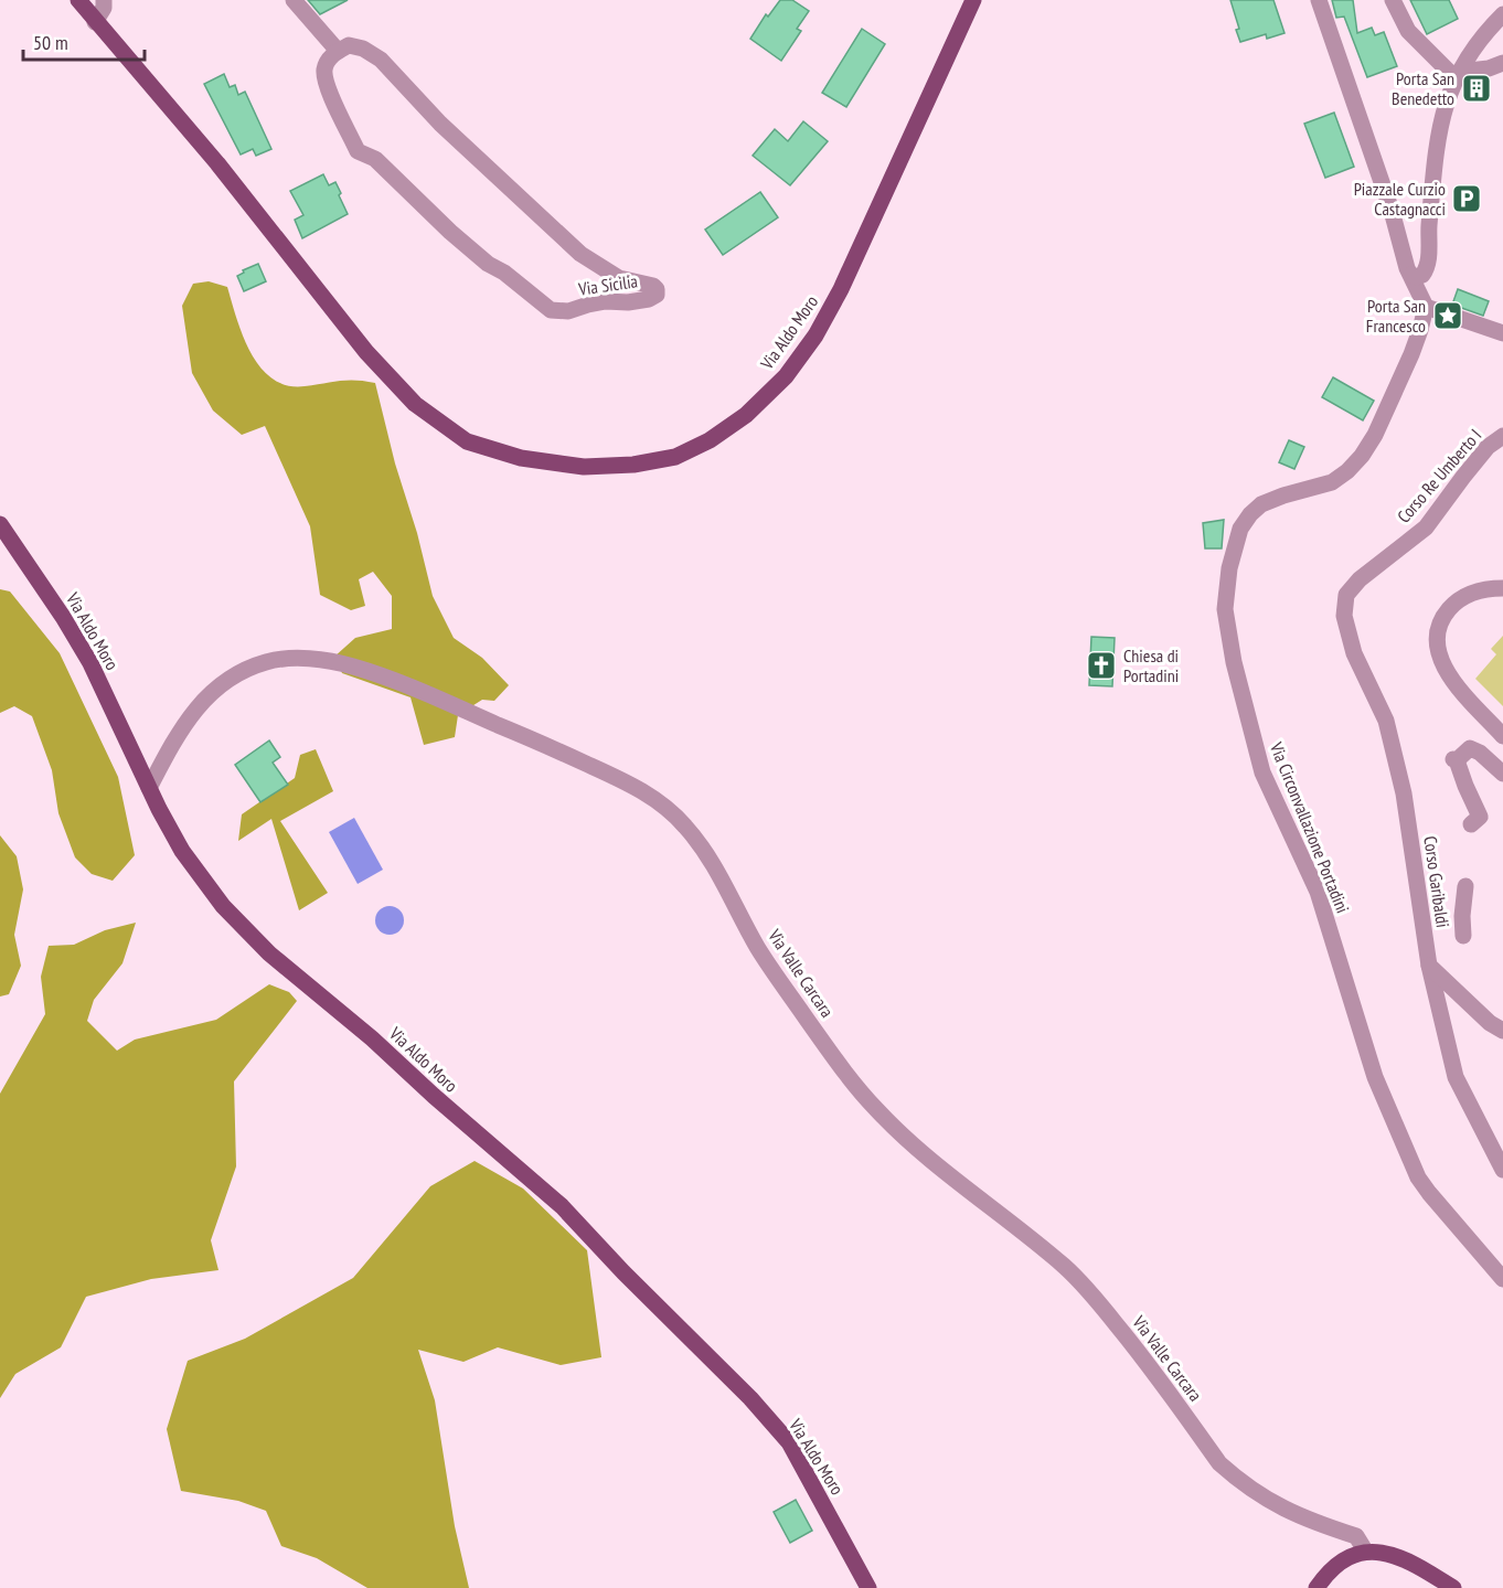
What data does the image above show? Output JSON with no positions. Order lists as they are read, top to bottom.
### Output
{
  "streets": {
    "main road": ["Via Aldo Moro"],
    "street": [
      "Via Sicilia",
      "Corso Re Umberto I",
      "Via Circonvallazione Portadini",
      "Corso Garibaldi",
      "Via Valle Carcara"
    ]
  },
  "crossings": [
    ["Via Aldo Moro", "Via Valle Carcara"],
    ["Corso Re Umberto I", "Corso Garibaldi"]
  ],
  "places": {
    "building": ["Porta San Benedetto"],
    "parking": ["Piazzale Curzio Castagnacci"],
    "place": ["Porta San Francesco"],
    "church": ["Chiesa di Portadini"]
  },
  "scale_bar": "50 m"
}
